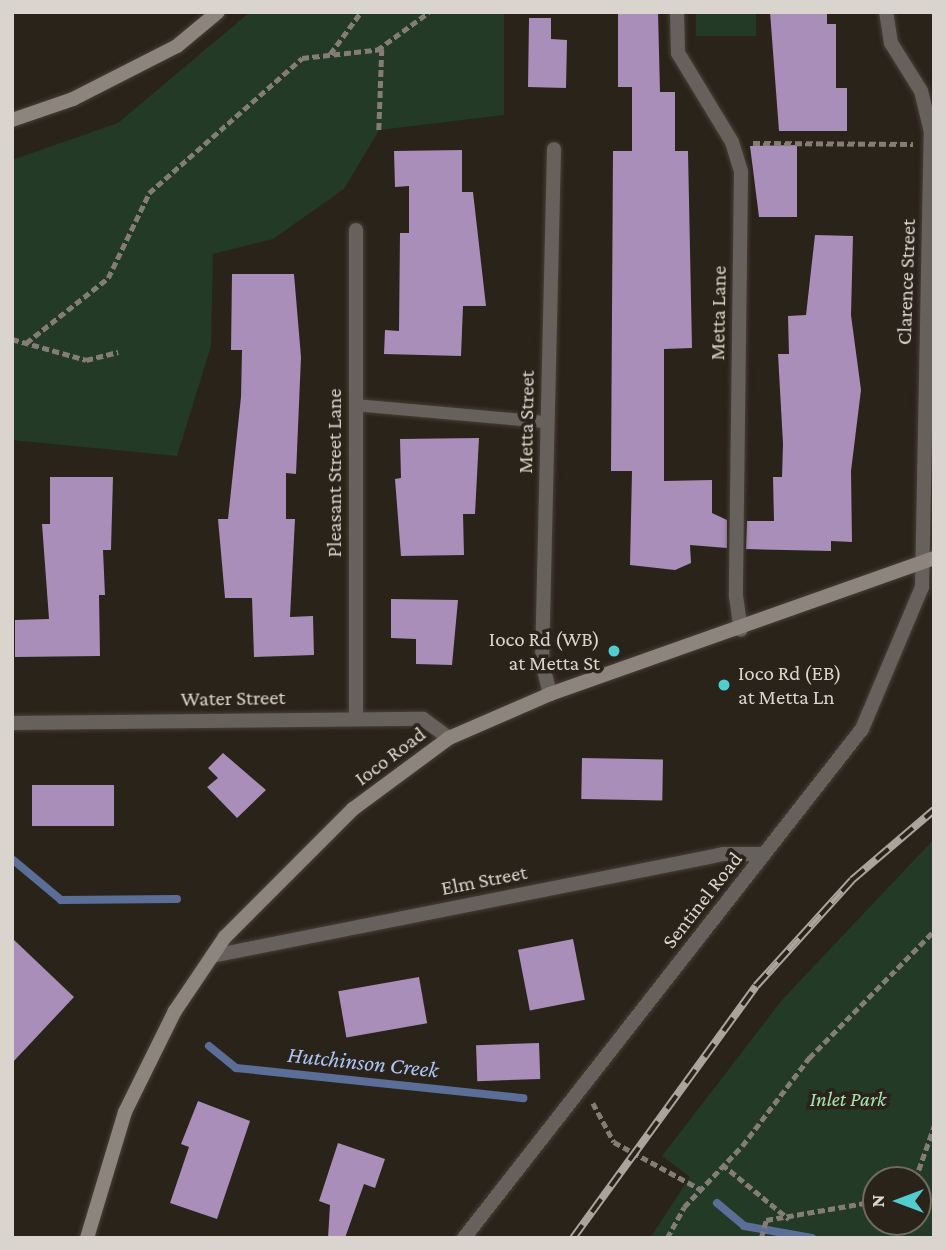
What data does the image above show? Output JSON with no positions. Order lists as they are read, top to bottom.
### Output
{
  "streets": {
    "main road": ["Ioco Road"],
    "street": [
      "Clarence Street",
      "Metta Lane",
      "Metta Street",
      "Pleasant Street Lane",
      "Water Street",
      "Elm Street",
      "Sentinel Road"
    ]
  },
  "crossings": [
    ["Clarence Street", "Ioco Road"],
    ["Clarence Street", "Sentinel Road"],
    ["Metta Lane", "Ioco Road"],
    ["Metta Street", "Ioco Road"],
    ["Pleasant Street Lane", "Water Street"],
    ["Water Street", "Ioco Road"],
    ["Ioco Road", "Elm Street"],
    ["Ioco Road", "Sentinel Road"],
    ["Elm Street", "Sentinel Road"]
  ],
  "water": ["Hutchinson Creek"],
  "parks": ["Inlet Park"],
  "places": ["Ioco Rd (WB) at Metta St", "Ioco Rd (EB) at Metta Ln"],
  "north": "left"
}
